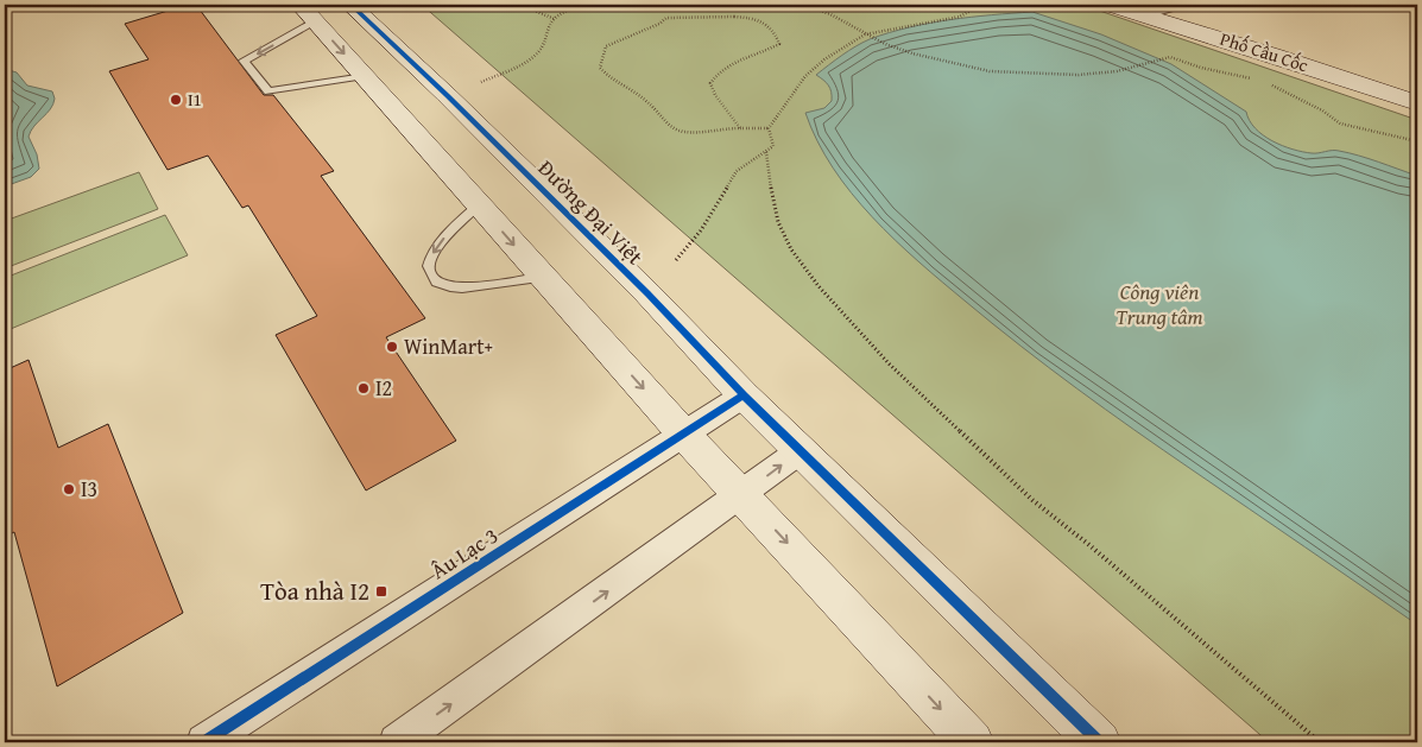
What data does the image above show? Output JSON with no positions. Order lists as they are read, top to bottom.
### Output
{
  "streets": {
    "street": ["Phố Cầu Cốc", "Đường Đại Việt", "Âu Lạc 3"]
  },
  "crossings": [
    ["Đường Đại Việt", "Âu Lạc 3"]
  ],
  "parks": ["Công viên Trung tâm"],
  "places": {
    "other": [
      "I1",
      "WinMart+",
      "I2",
      "I3"
    ],
    "transit": ["Tòa nhà I2"]
  }
}
